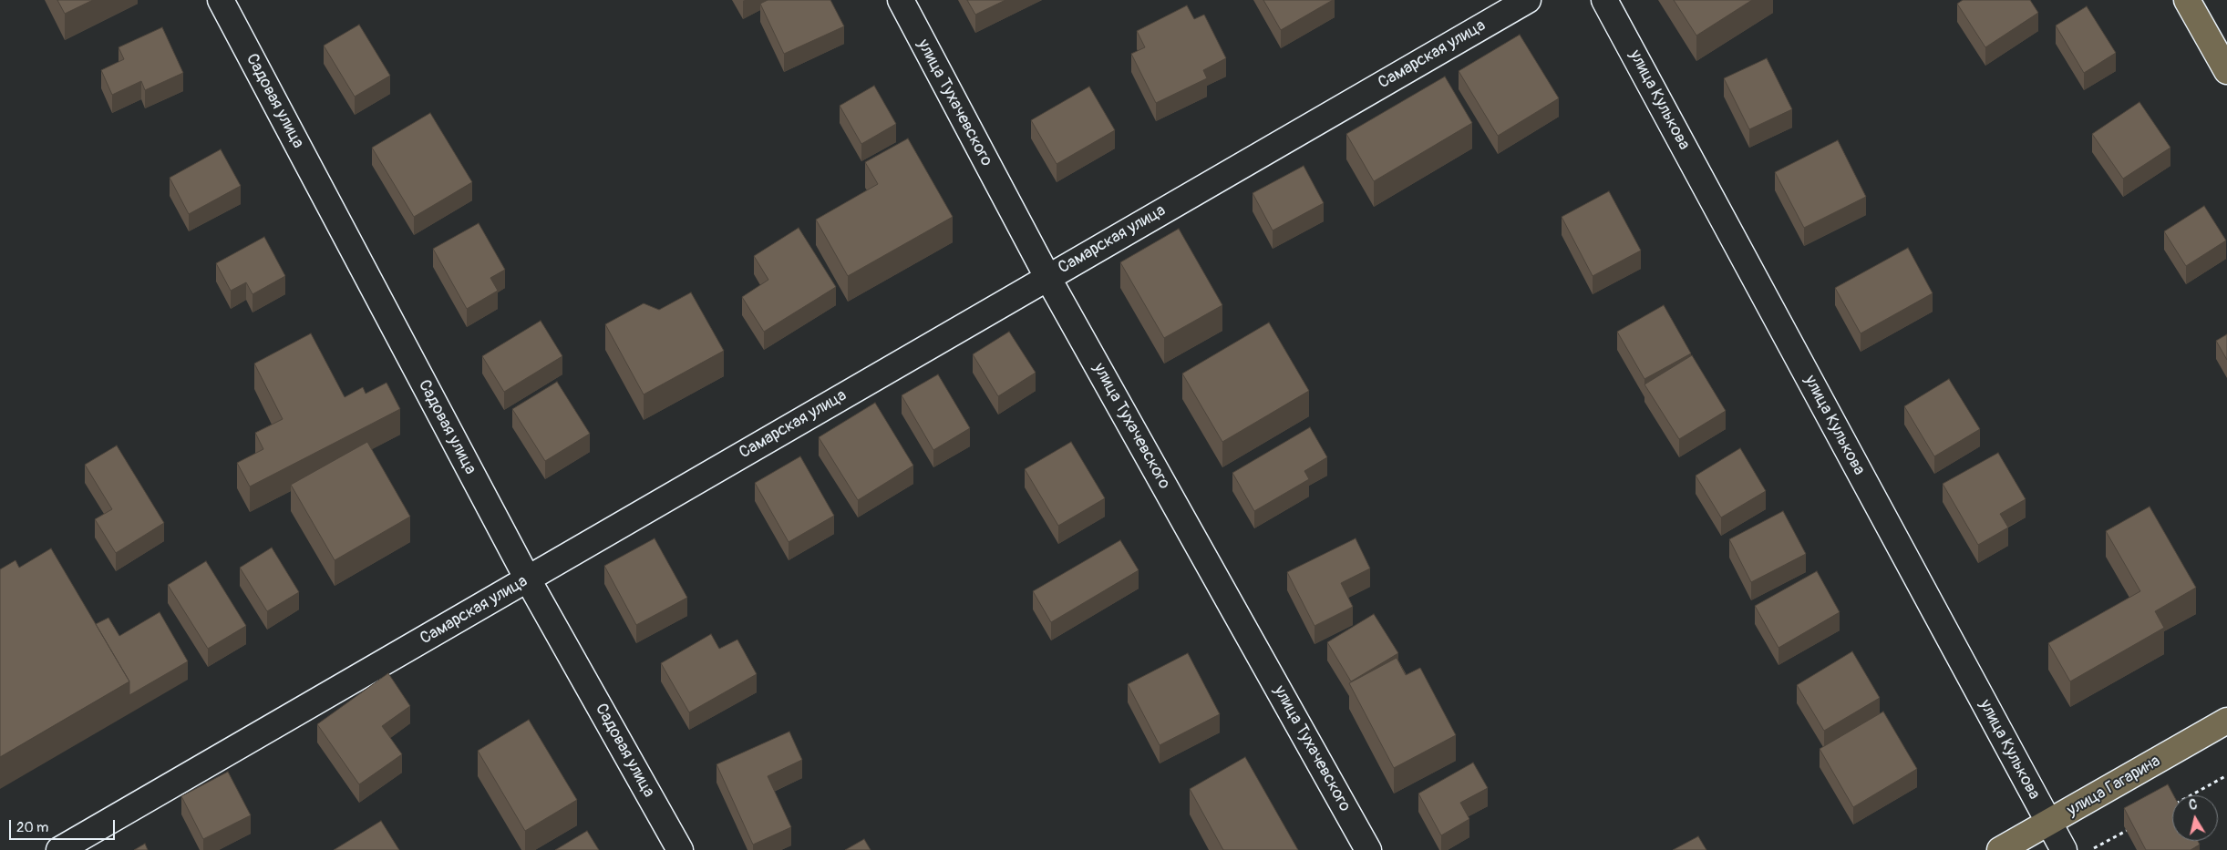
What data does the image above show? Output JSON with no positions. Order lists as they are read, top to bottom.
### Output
{
  "streets": {
    "main road": ["улица Гагарина"],
    "street": [
      "Самарская улица",
      "улица Кулькова",
      "Садовая улица",
      "улица Тухачевского"
    ]
  },
  "crossings": [
    ["Самарская улица", "Садовая улица"],
    ["Самарская улица", "улица Тухачевского"],
    ["улица Кулькова", "улица Гагарина"]
  ],
  "scale_bar": "20 m",
  "north": "top"
}
